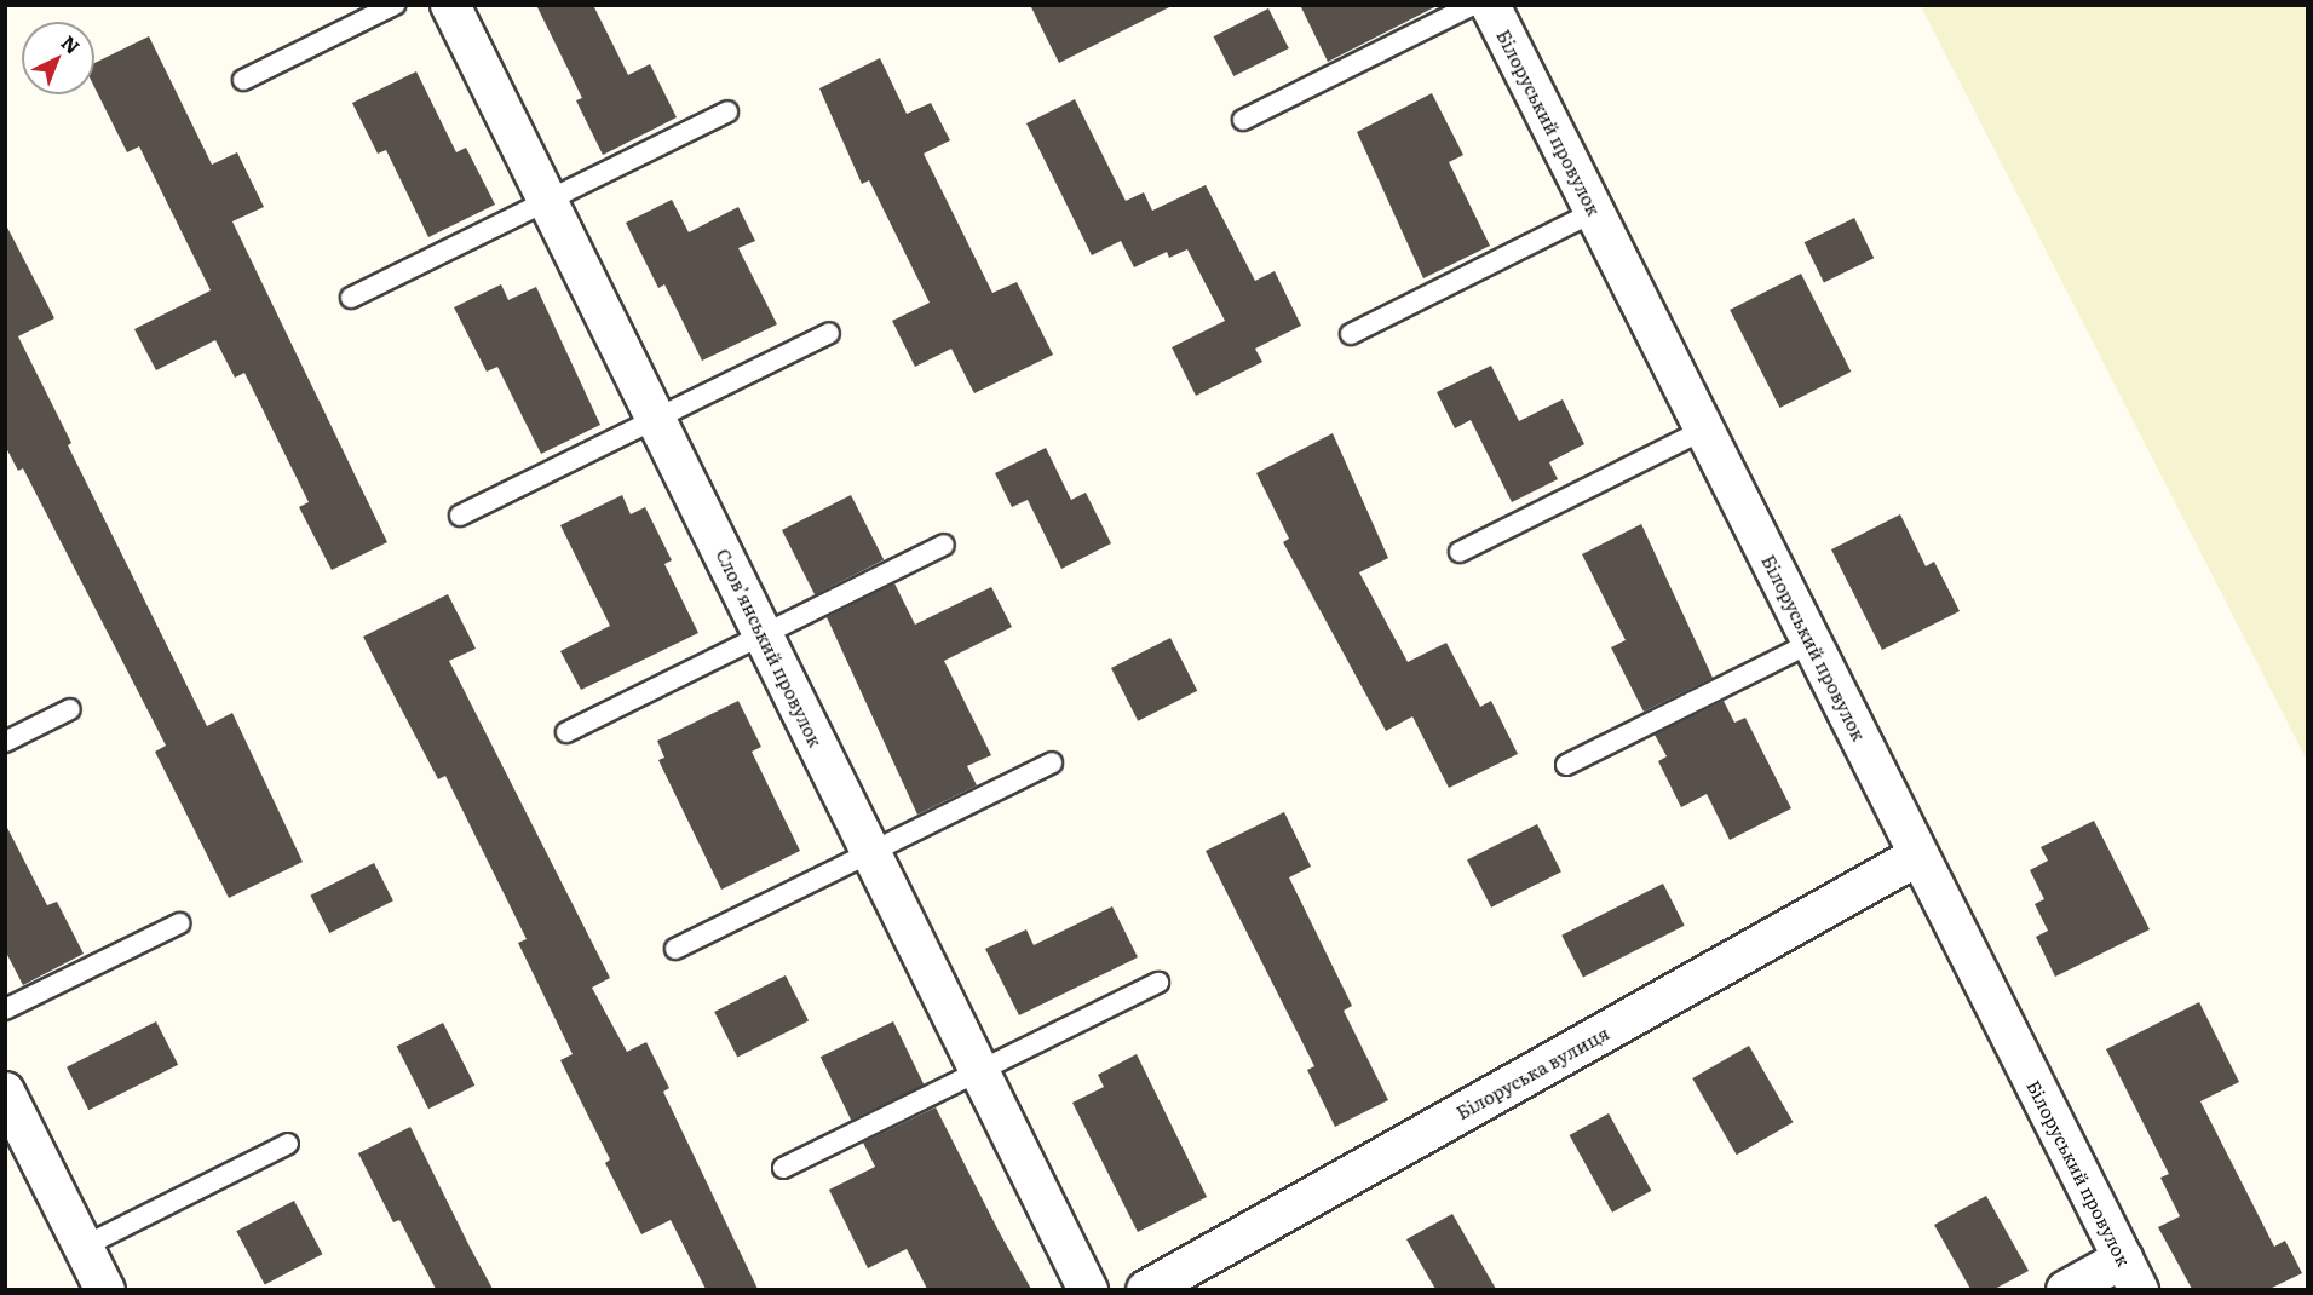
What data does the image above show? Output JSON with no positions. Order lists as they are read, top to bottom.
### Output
{
  "streets": {
    "street": ["Білоруський провулок", "Слов’янський провулок", "Білоруська вулиця"]
  },
  "crossings": [
    ["Білоруський провулок", "Білоруська вулиця"]
  ],
  "north": "top right"
}
